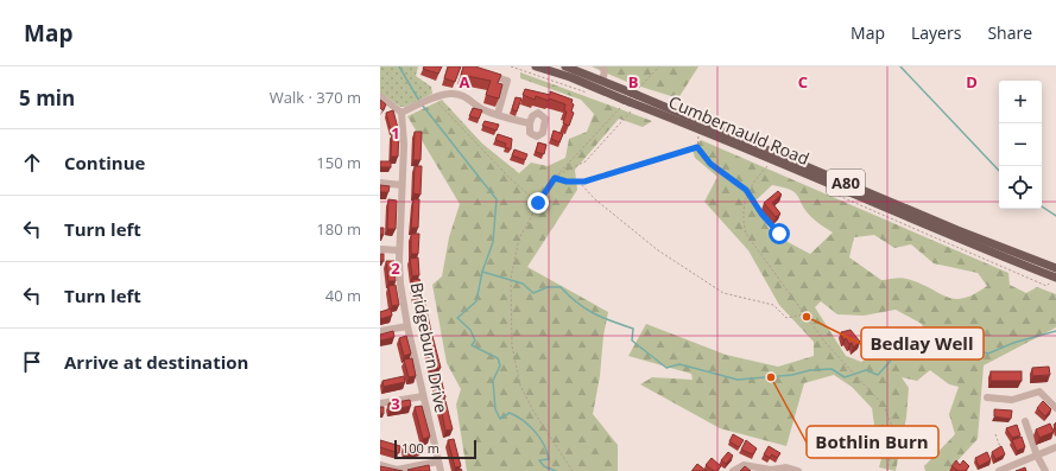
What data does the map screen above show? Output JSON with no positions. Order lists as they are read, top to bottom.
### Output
{
  "streets": {
    "main road": ["Cumbernauld Road", "A80"],
    "street": ["Bridgeburn Drive"]
  },
  "places": ["Bedlay Well", "Bothlin Burn"],
  "scale_bar": "100 m",
  "page": {
    "header": "Map",
    "nav": ["Map", "Layers", "Share"],
    "heading": ["5 min", "Walk · 370 m"],
    "map_buttons": ["+", "−"],
    "list": [
      ["Continue", "150 m"],
      ["Turn left", "180 m"],
      ["Turn left", "40 m"],
      "Arrive at destination"
    ],
    "scale": "100 m"
  },
  "grid": {
    "columns": [
      "A",
      "B",
      "C",
      "D"
    ],
    "rows": ["1", "2", "3"]
  }
}
